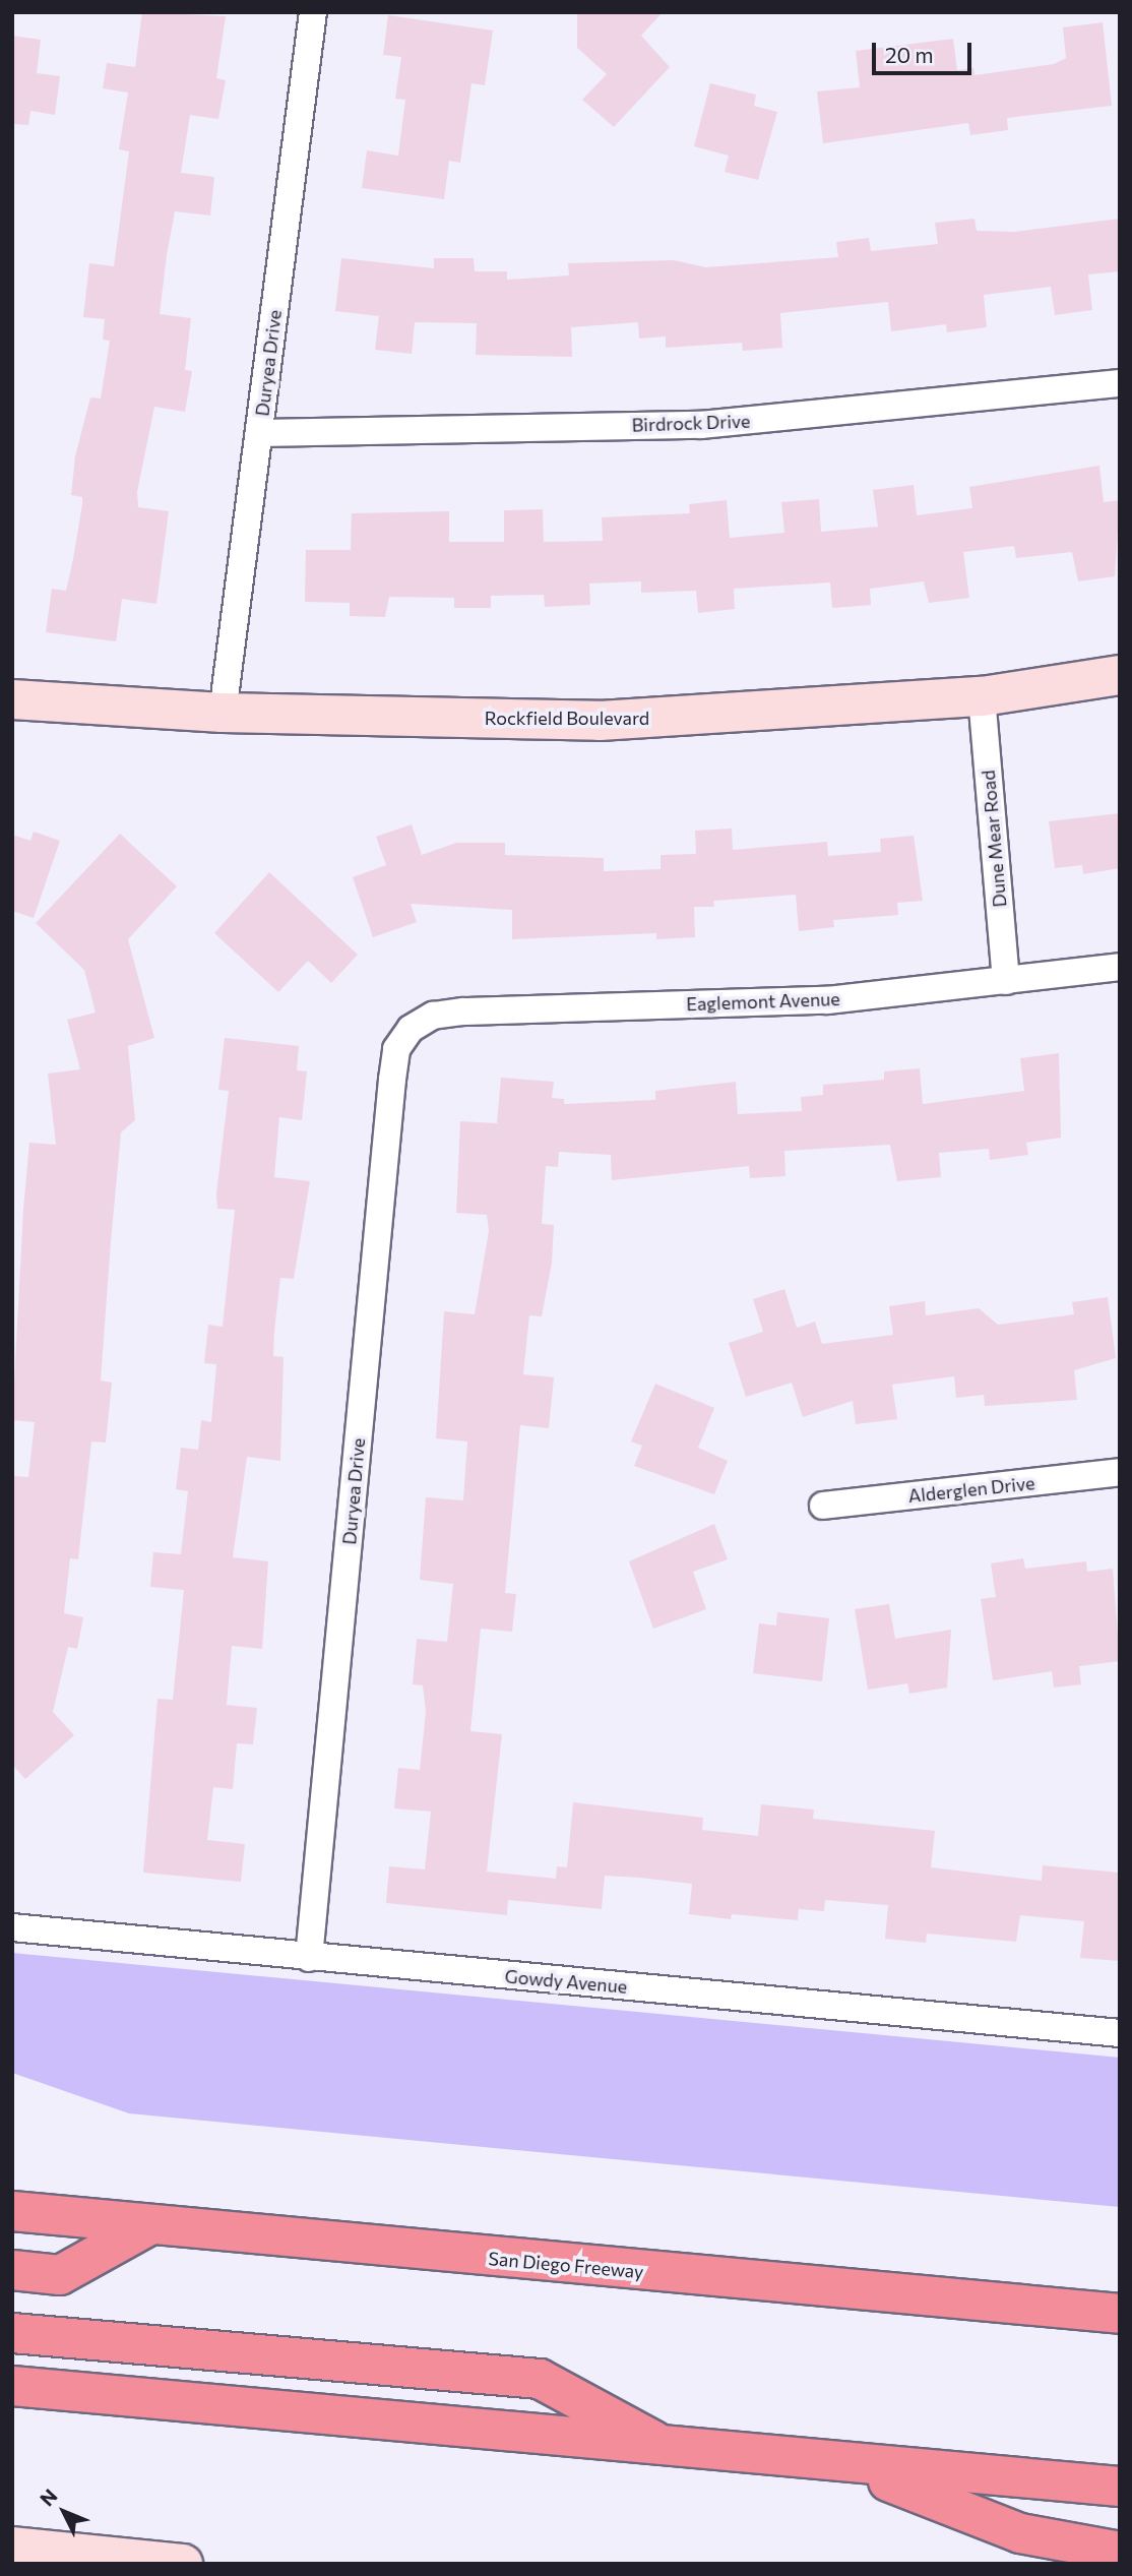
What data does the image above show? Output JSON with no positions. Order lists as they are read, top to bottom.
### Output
{
  "streets": {
    "highway": ["San Diego Freeway"],
    "main road": ["Rockfield Boulevard"],
    "street": [
      "Duryea Drive",
      "Birdrock Drive",
      "Dune Mear Road",
      "Eaglemont Avenue",
      "Alderglen Drive",
      "Gowdy Avenue"
    ]
  },
  "crossings": [
    ["Duryea Drive", "Birdrock Drive"],
    ["Duryea Drive", "Rockfield Boulevard"],
    ["Duryea Drive", "Eaglemont Avenue"],
    ["Duryea Drive", "Gowdy Avenue"],
    ["Rockfield Boulevard", "Dune Mear Road"],
    ["Dune Mear Road", "Eaglemont Avenue"]
  ],
  "scale_bar": "20 m",
  "north": "top left"
}
